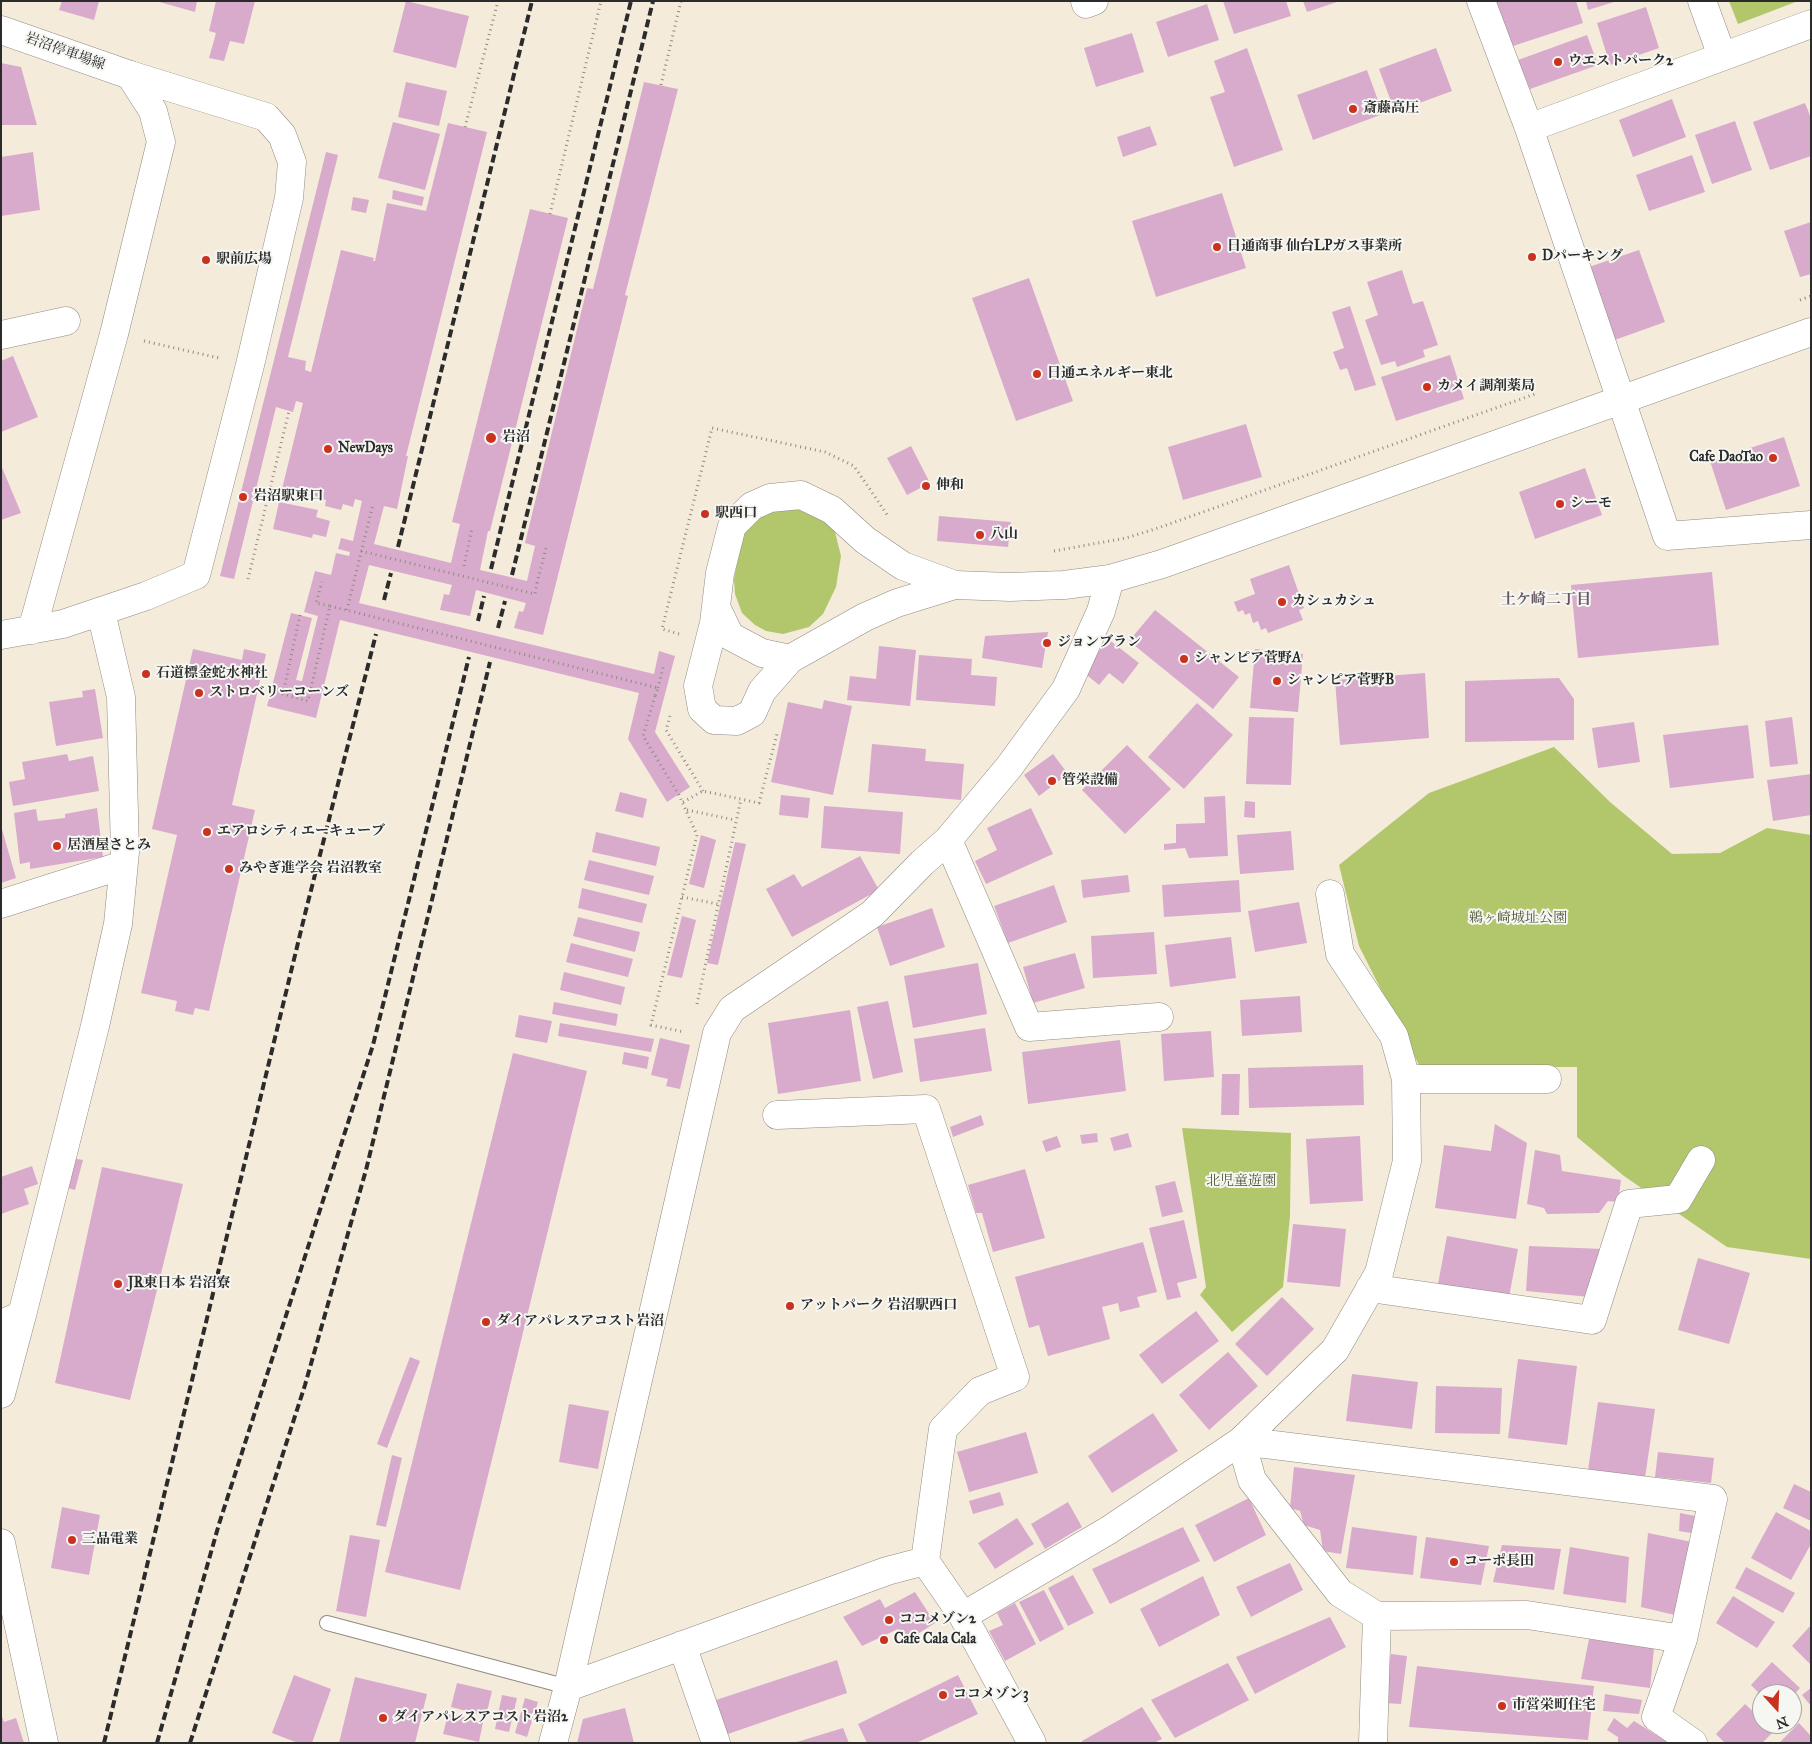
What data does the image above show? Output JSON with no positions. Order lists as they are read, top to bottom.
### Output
{
  "streets": {
    "street": ["岩沼停車場線"]
  },
  "districts": ["土ケ崎二丁目"],
  "parks": ["鵜ヶ崎城址公園", "北児童遊園"],
  "places": [
    "ウエストパーク2",
    "斎藤高圧",
    "日通商事 仙台LPガス事業所",
    "Dパーキング",
    "駅前広場",
    "日通エネルギー東北",
    "カメイ調剤薬局",
    "岩沼",
    "NewDays",
    "Cafe DaoTao",
    "伸和",
    "岩沼駅東口",
    "シーモ",
    "駅西口",
    "八山",
    "カシュカシュ",
    "ジョンブラン",
    "シャンピア菅野A",
    "石道標金蛇水神社",
    "シャンピア菅野B",
    "ストロベリーコーンズ",
    "管栄設備",
    "エアロシティエーキューブ",
    "居酒屋さとみ",
    "みやぎ進学会 岩沼教室",
    "JR東日本 岩沼寮",
    "アットパーク 岩沼駅西口",
    "ダイアパレスアコスト岩沼",
    "三品電業",
    "コーポ長田",
    "ココメゾン2",
    "Cafe Cala Cala",
    "ココメゾン3",
    "市営栄町住宅",
    "ダイアパレスアコスト岩沼2"
  ],
  "north": "bottom"
}
